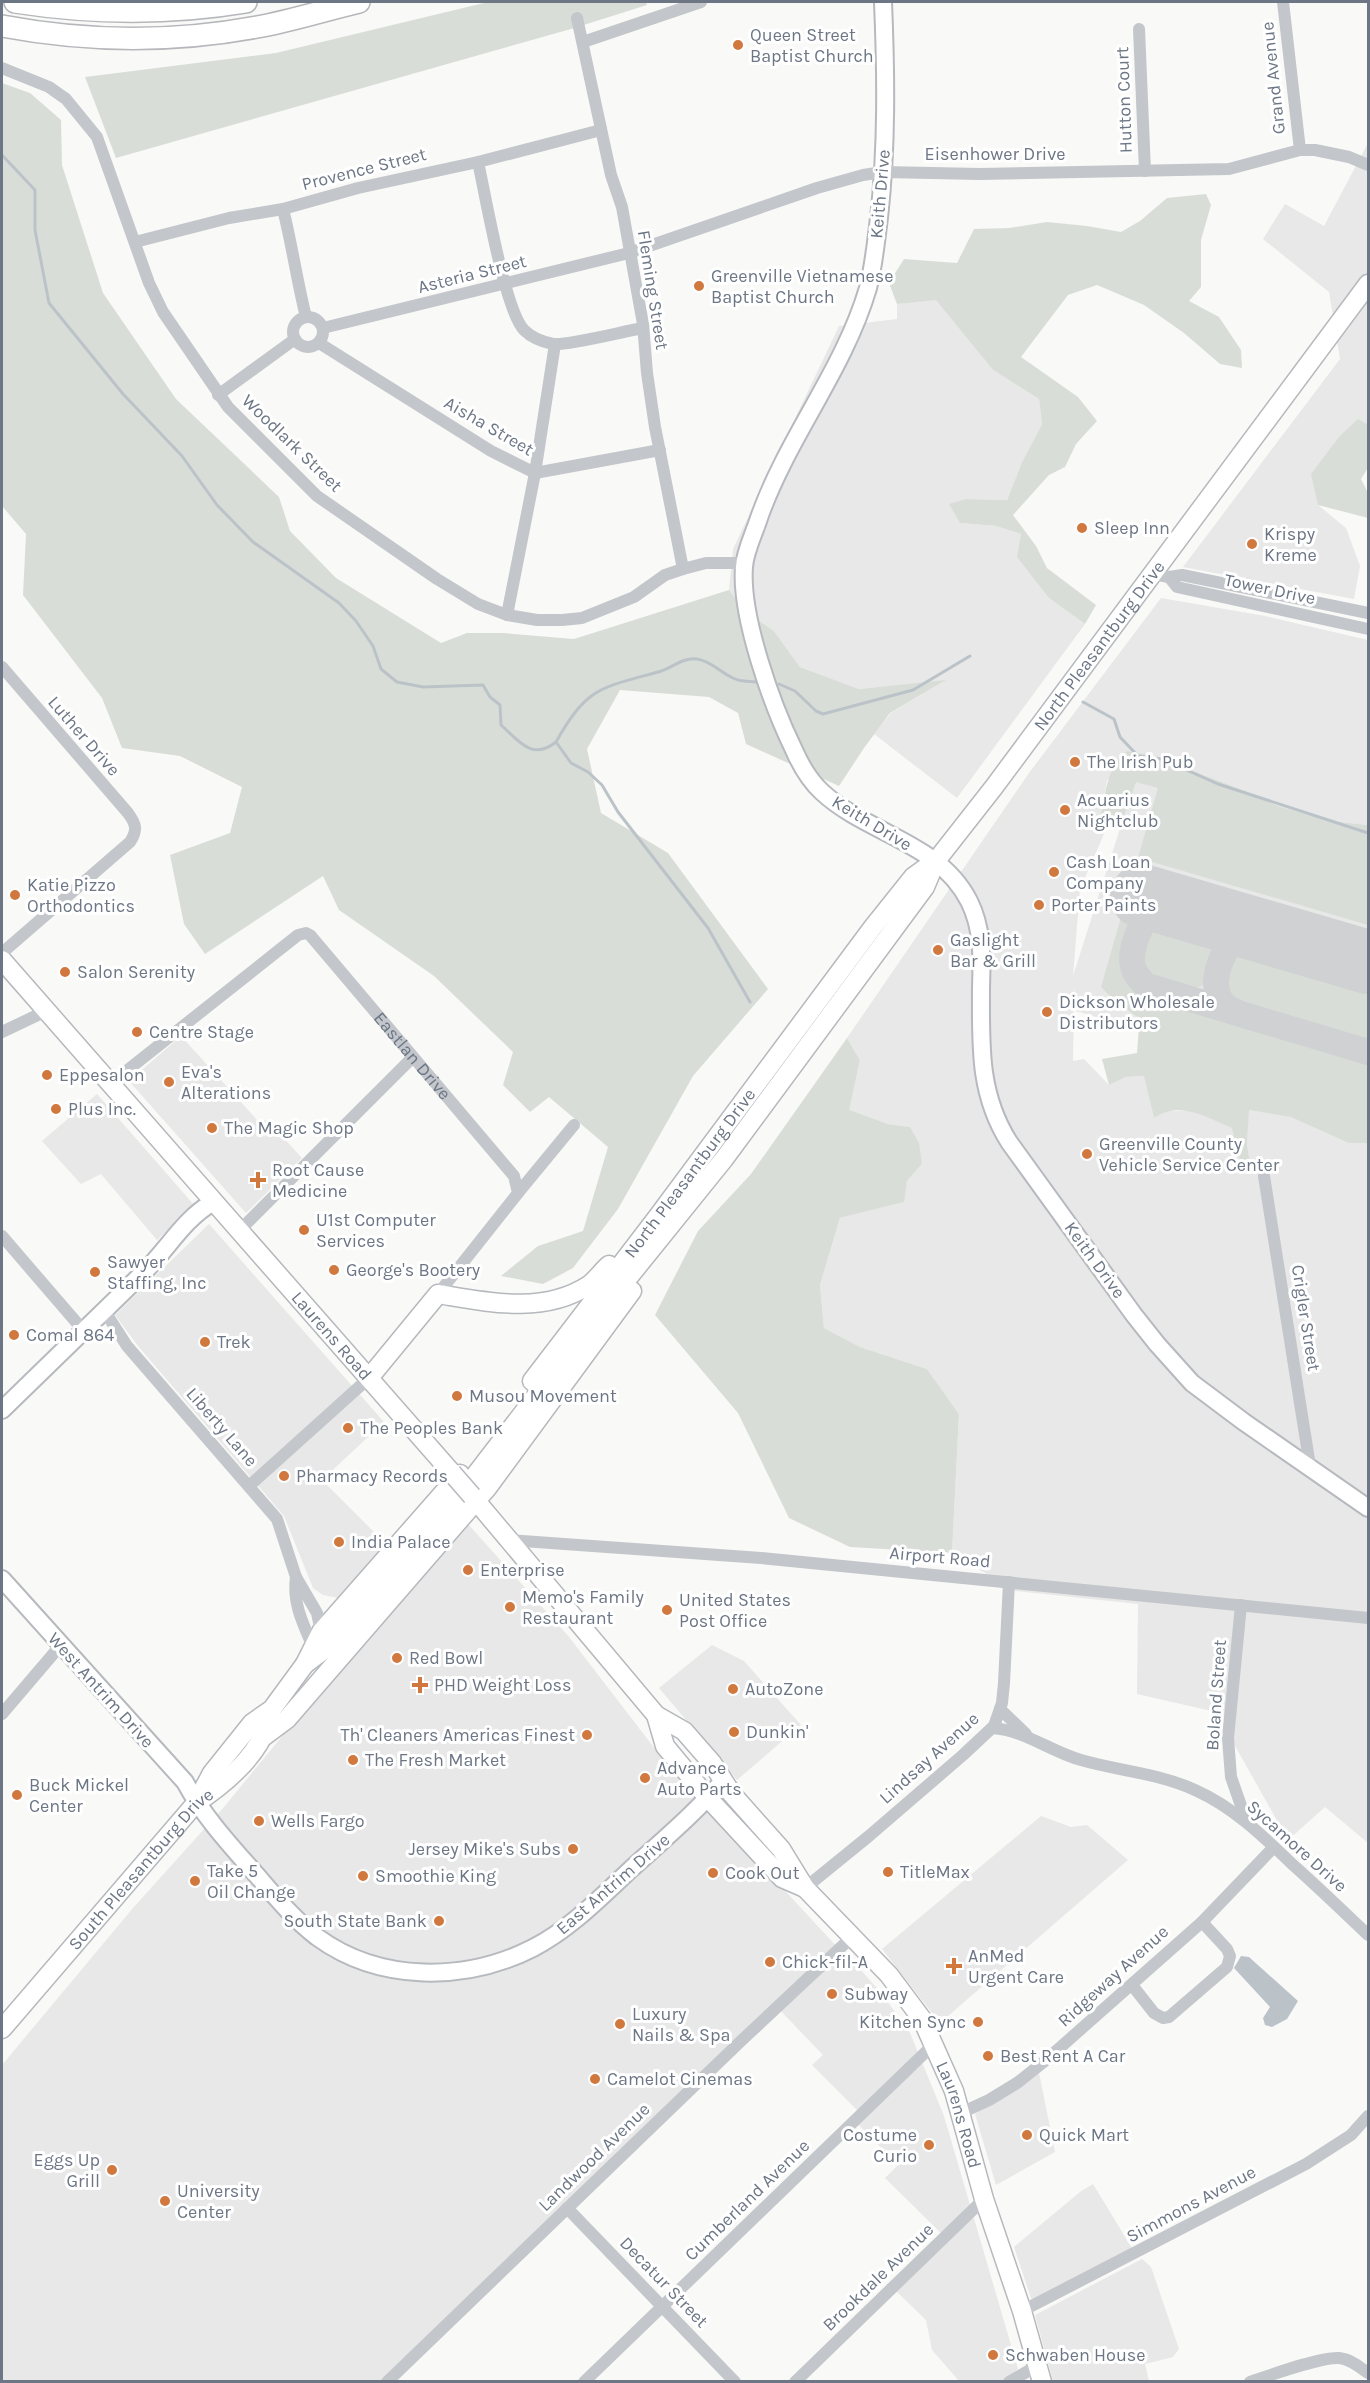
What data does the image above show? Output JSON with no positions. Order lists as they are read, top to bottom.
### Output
{
  "streets": {
    "main road": ["North Pleasantburg Drive", "Laurens Road", "South Pleasantburg Drive"],
    "street": [
      "Grand Avenue",
      "Hutton Court",
      "Eisenhower Drive",
      "Provence Street",
      "Keith Drive",
      "Asteria Street",
      "Fleming Street",
      "Aisha Street",
      "Woodlark Street",
      "Tower Drive",
      "Luther Drive",
      "Eastlan Drive",
      "Crigler Street",
      "Liberty Lane",
      "Airport Road",
      "West Antrim Drive",
      "Boland Street",
      "Lindsay Avenue",
      "Sycamore Drive",
      "East Antrim Drive",
      "Ridgeway Avenue",
      "Landwood Avenue",
      "Cumberland Avenue",
      "Simmons Avenue",
      "Brookdale Avenue",
      "Decatur Street"
    ]
  },
  "crossings": [
    ["Grand Avenue", "Eisenhower Drive"],
    ["Hutton Court", "Eisenhower Drive"],
    ["Eisenhower Drive", "Keith Drive"],
    ["Eisenhower Drive", "Asteria Street"],
    ["Eisenhower Drive", "Fleming Street"],
    ["Provence Street", "Fleming Street"],
    ["Provence Street", "Woodlark Street"],
    ["Keith Drive", "Woodlark Street"],
    ["Keith Drive", "North Pleasantburg Drive"],
    ["Keith Drive", "Crigler Street"],
    ["Asteria Street", "Fleming Street"],
    ["Asteria Street", "Aisha Street"],
    ["Fleming Street", "Aisha Street"],
    ["Fleming Street", "Woodlark Street"],
    ["Tower Drive", "North Pleasantburg Drive"],
    ["North Pleasantburg Drive", "Laurens Road"],
    ["Eastlan Drive", "Laurens Road"],
    ["Laurens Road", "Airport Road"],
    ["Laurens Road", "Lindsay Avenue"],
    ["Laurens Road", "East Antrim Drive"],
    ["Laurens Road", "Ridgeway Avenue"],
    ["Laurens Road", "Landwood Avenue"],
    ["Laurens Road", "Cumberland Avenue"],
    ["Laurens Road", "Simmons Avenue"],
    ["Laurens Road", "Brookdale Avenue"],
    ["Airport Road", "Boland Street"],
    ["Airport Road", "Lindsay Avenue"],
    ["West Antrim Drive", "South Pleasantburg Drive"],
    ["West Antrim Drive", "East Antrim Drive"],
    ["Boland Street", "Sycamore Drive"],
    ["Lindsay Avenue", "Sycamore Drive"],
    ["Sycamore Drive", "Ridgeway Avenue"],
    ["South Pleasantburg Drive", "East Antrim Drive"],
    ["Landwood Avenue", "Decatur Street"],
    ["Cumberland Avenue", "Decatur Street"]
  ],
  "places": {
    "other": [
      "Queen Street Baptist Church",
      "Greenville Vietnamese Baptist Church",
      "Sleep Inn",
      "Krispy Kreme",
      "The Irish Pub",
      "Acuarius Nightclub",
      "Cash Loan Company",
      "Katie Pizzo Orthodontics",
      "Porter Paints",
      "Gaslight Bar & Grill",
      "Salon Serenity",
      "Dickson Wholesale Distributors",
      "Centre Stage",
      "Eppesalon",
      "Eva's Alterations",
      "Plus Inc.",
      "The Magic Shop",
      "Greenville County Vehicle Service Center",
      "U1st Computer Services",
      "George's Bootery",
      "Sawyer Staffing, Inc",
      "Comal 864",
      "Trek",
      "Musou Movement",
      "The Peoples Bank",
      "Pharmacy Records",
      "India Palace",
      "Enterprise",
      "Memo's Family Restaurant",
      "United States Post Office",
      "Red Bowl",
      "AutoZone",
      "Dunkin'",
      "Th' Cleaners Americas Finest",
      "The Fresh Market",
      "Advance Auto Parts",
      "Buck Mickel Center",
      "Wells Fargo",
      "Jersey Mike's Subs",
      "TitleMax",
      "Cook Out",
      "Smoothie King",
      "Take 5 Oil Change",
      "South State Bank",
      "Chick-fil-A",
      "Subway",
      "Kitchen Sync",
      "Luxury Nails & Spa",
      "Best Rent A Car",
      "Camelot Cinemas",
      "Quick Mart",
      "Costume Curio",
      "Eggs Up Grill",
      "University Center",
      "Schwaben House"
    ],
    "health": ["Root Cause Medicine", "PHD Weight Loss", "AnMed Urgent Care"]
  }
}
